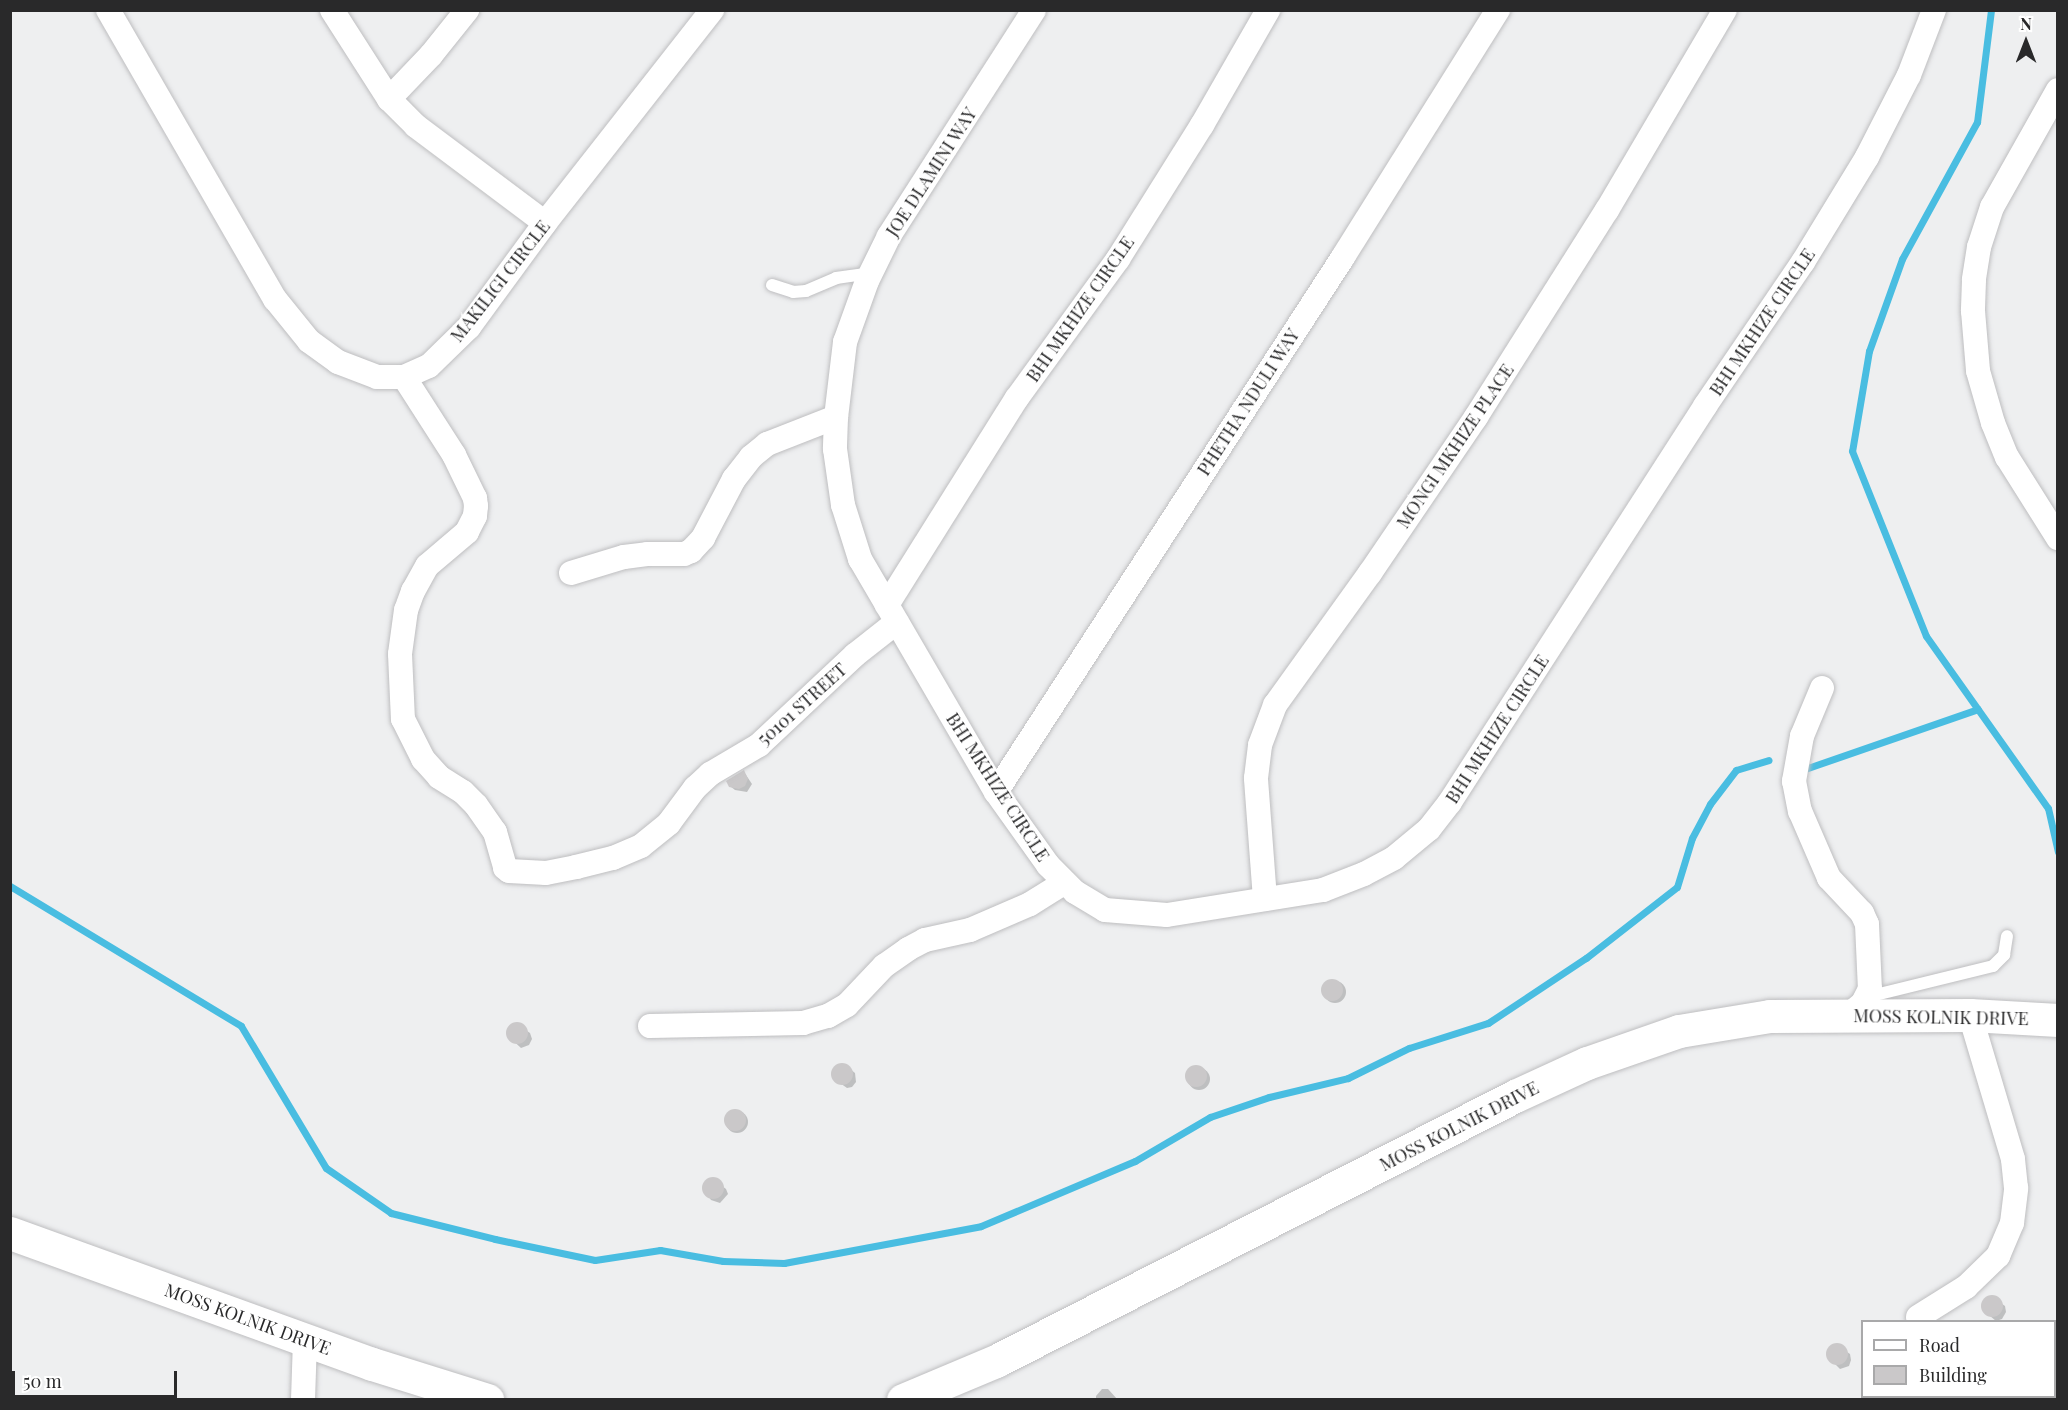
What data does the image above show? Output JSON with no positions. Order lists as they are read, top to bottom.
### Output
{
  "streets": {
    "main road": ["MOSS KOLNIK DRIVE"],
    "street": [
      "JOE DLAMINI WAY",
      "MAKILIGI CIRCLE",
      "BHI MKHIZE CIRCLE",
      "PHETHA NDULI WAY",
      "MONGI MKHIZE PLACE",
      "50101 STREET"
    ]
  },
  "crossings": [
    ["JOE DLAMINI WAY", "BHI MKHIZE CIRCLE"],
    ["MAKILIGI CIRCLE", "50101 STREET"],
    ["BHI MKHIZE CIRCLE", "PHETHA NDULI WAY"],
    ["BHI MKHIZE CIRCLE", "MONGI MKHIZE PLACE"],
    ["BHI MKHIZE CIRCLE", "50101 STREET"]
  ],
  "legend": ["Road", "Building"],
  "scale_bar": "50 m",
  "north": "top"
}
